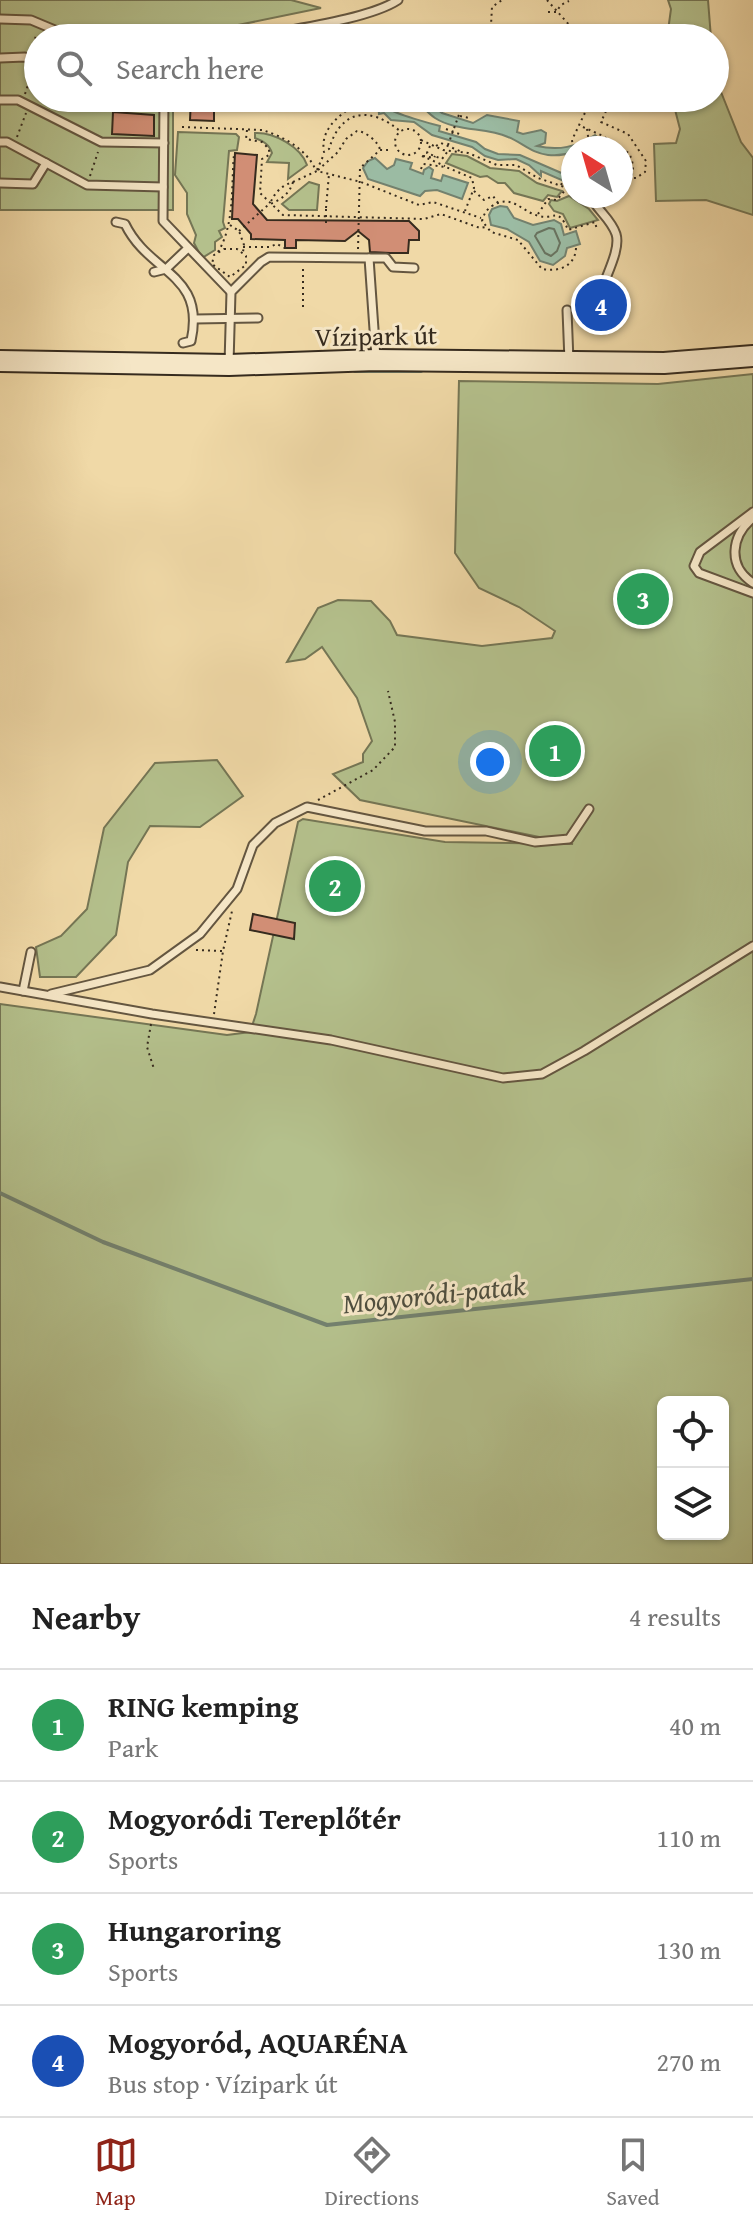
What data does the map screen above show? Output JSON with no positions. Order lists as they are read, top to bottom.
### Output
{
  "streets": {
    "street": ["Vízipark út"]
  },
  "water": ["Mogyoródi-patak"],
  "north": "top left",
  "page": {
    "search": "Search here",
    "pins": [
      "4",
      "3",
      "1",
      "2"
    ],
    "heading": ["Nearby", "4 results"],
    "list": [
      {
        "mark": "1",
        "name": "RING kemping",
        "note": "Park",
        "value": "40 m"
      },
      {
        "mark": "2",
        "name": "Mogyoródi Tereplőtér",
        "note": "Sports",
        "value": "110 m"
      },
      {
        "mark": "3",
        "name": "Hungaroring",
        "note": "Sports",
        "value": "130 m"
      },
      {
        "mark": "4",
        "name": "Mogyoród, AQUARÉNA",
        "note": "Bus stop · Vízipark út",
        "value": "270 m"
      }
    ],
    "nav": ["Map", "Directions", "Saved"]
  }
}
